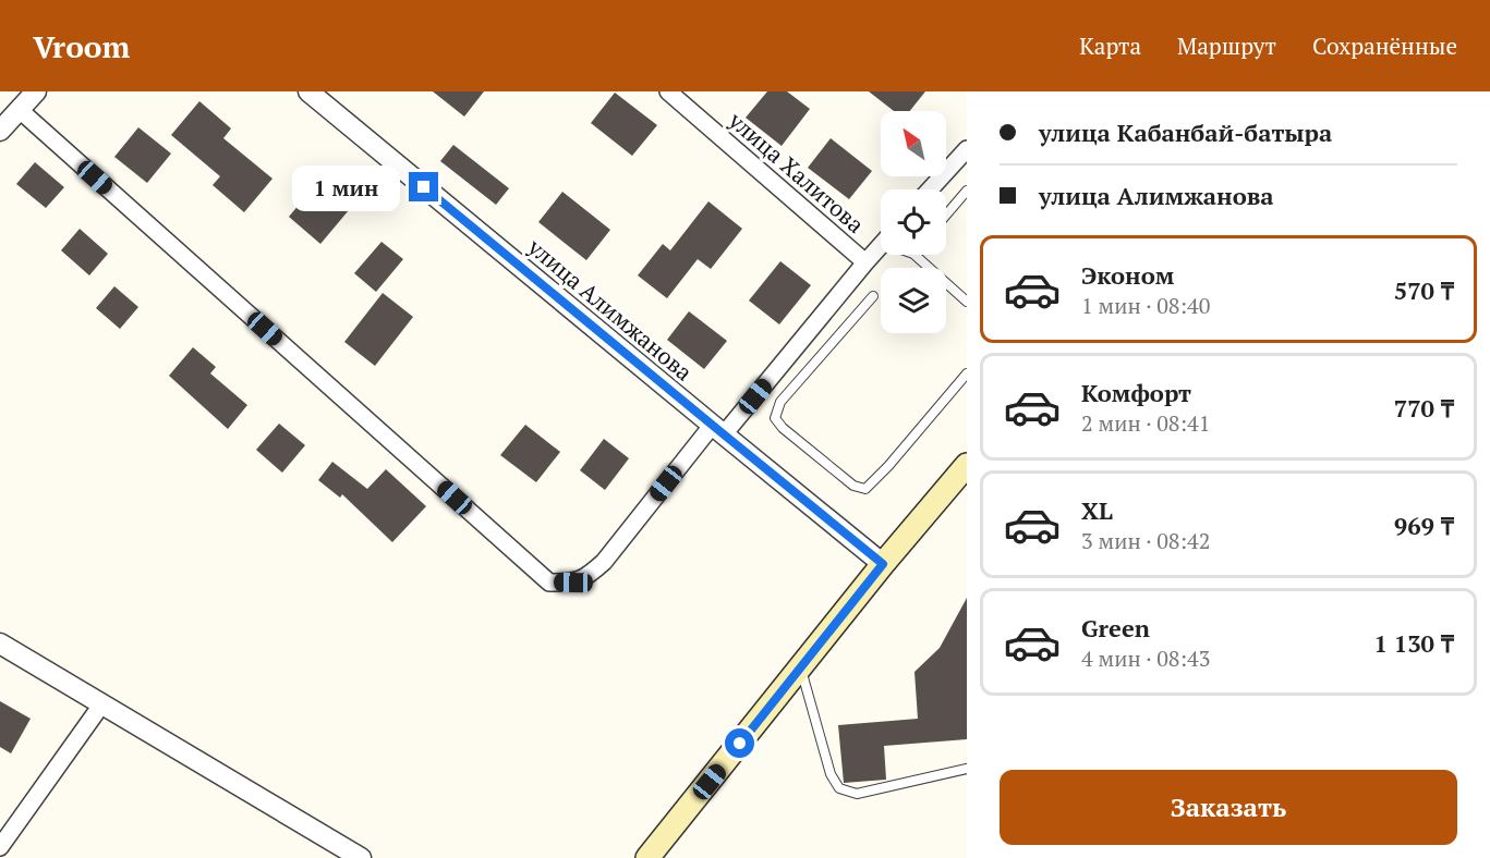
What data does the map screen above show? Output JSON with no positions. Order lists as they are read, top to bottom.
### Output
{
  "streets": {
    "street": ["улица Халитова", "улица Алимжанова"]
  },
  "north": "top left",
  "page": {
    "header": "Vroom",
    "nav": ["Карта", "Маршрут", "Сохранённые"],
    "banner": ["улица Кабанбай-батыра", "улица Алимжанова"],
    "bubble": "1 мин",
    "list": [
      {
        "name": "Эконом",
        "note": "1 мин · 08:40",
        "value": "570 ₸"
      },
      {
        "name": "Комфорт",
        "note": "2 мин · 08:41",
        "value": "770 ₸"
      },
      {
        "name": "XL",
        "note": "3 мин · 08:42",
        "value": "969 ₸"
      },
      {
        "name": "Green",
        "note": "4 мин · 08:43",
        "value": "1 130 ₸"
      }
    ],
    "buttons": "Заказать"
  }
}
